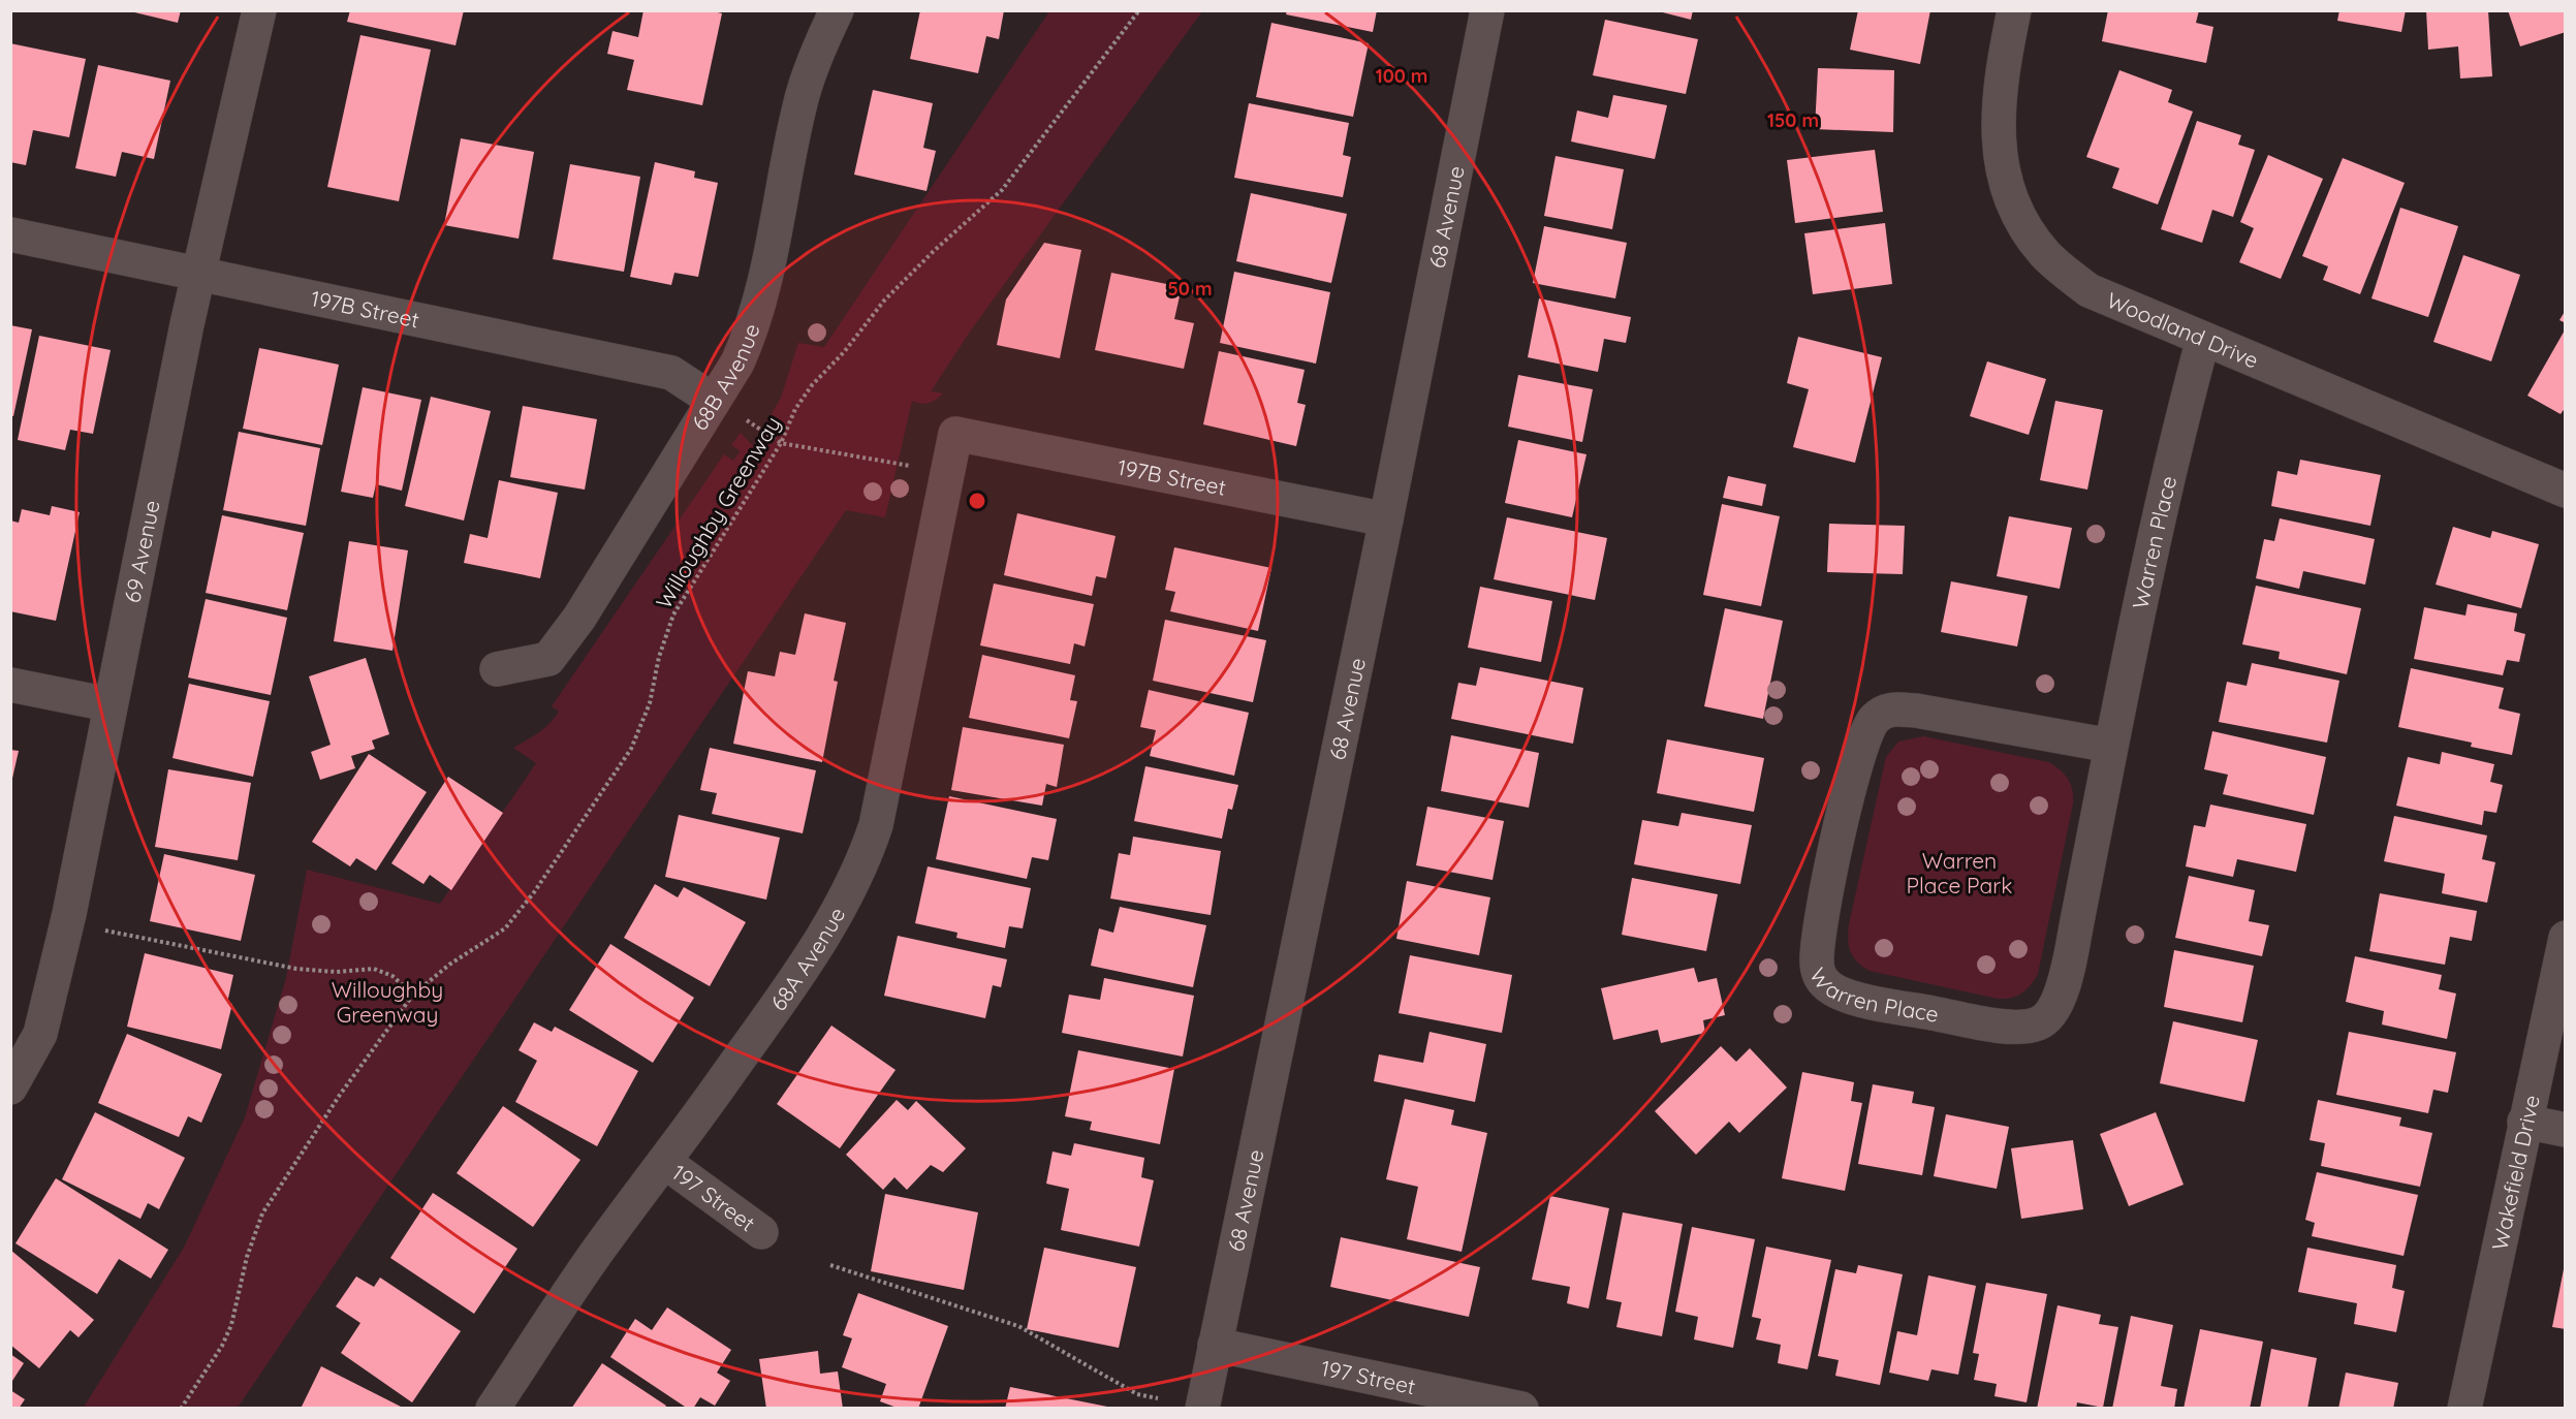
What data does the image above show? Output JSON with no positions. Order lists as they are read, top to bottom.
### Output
{
  "streets": {
    "street": [
      "68 Avenue",
      "197B Street",
      "Woodland Drive",
      "68B Avenue",
      "Warren Place",
      "69 Avenue",
      "68A Avenue",
      "Wakefield Drive",
      "197 Street"
    ],
    "path": ["Willoughby Greenway"]
  },
  "crossings": [
    ["68 Avenue", "197B Street"],
    ["68 Avenue", "197 Street"],
    ["197B Street", "68B Avenue"],
    ["197B Street", "69 Avenue"],
    ["197B Street", "68A Avenue"],
    ["Woodland Drive", "Warren Place"],
    ["68A Avenue", "197 Street"]
  ],
  "parks": ["Warren Place Park", "Willoughby Greenway"],
  "rings": ["100 m", "150 m", "50 m"]
}
